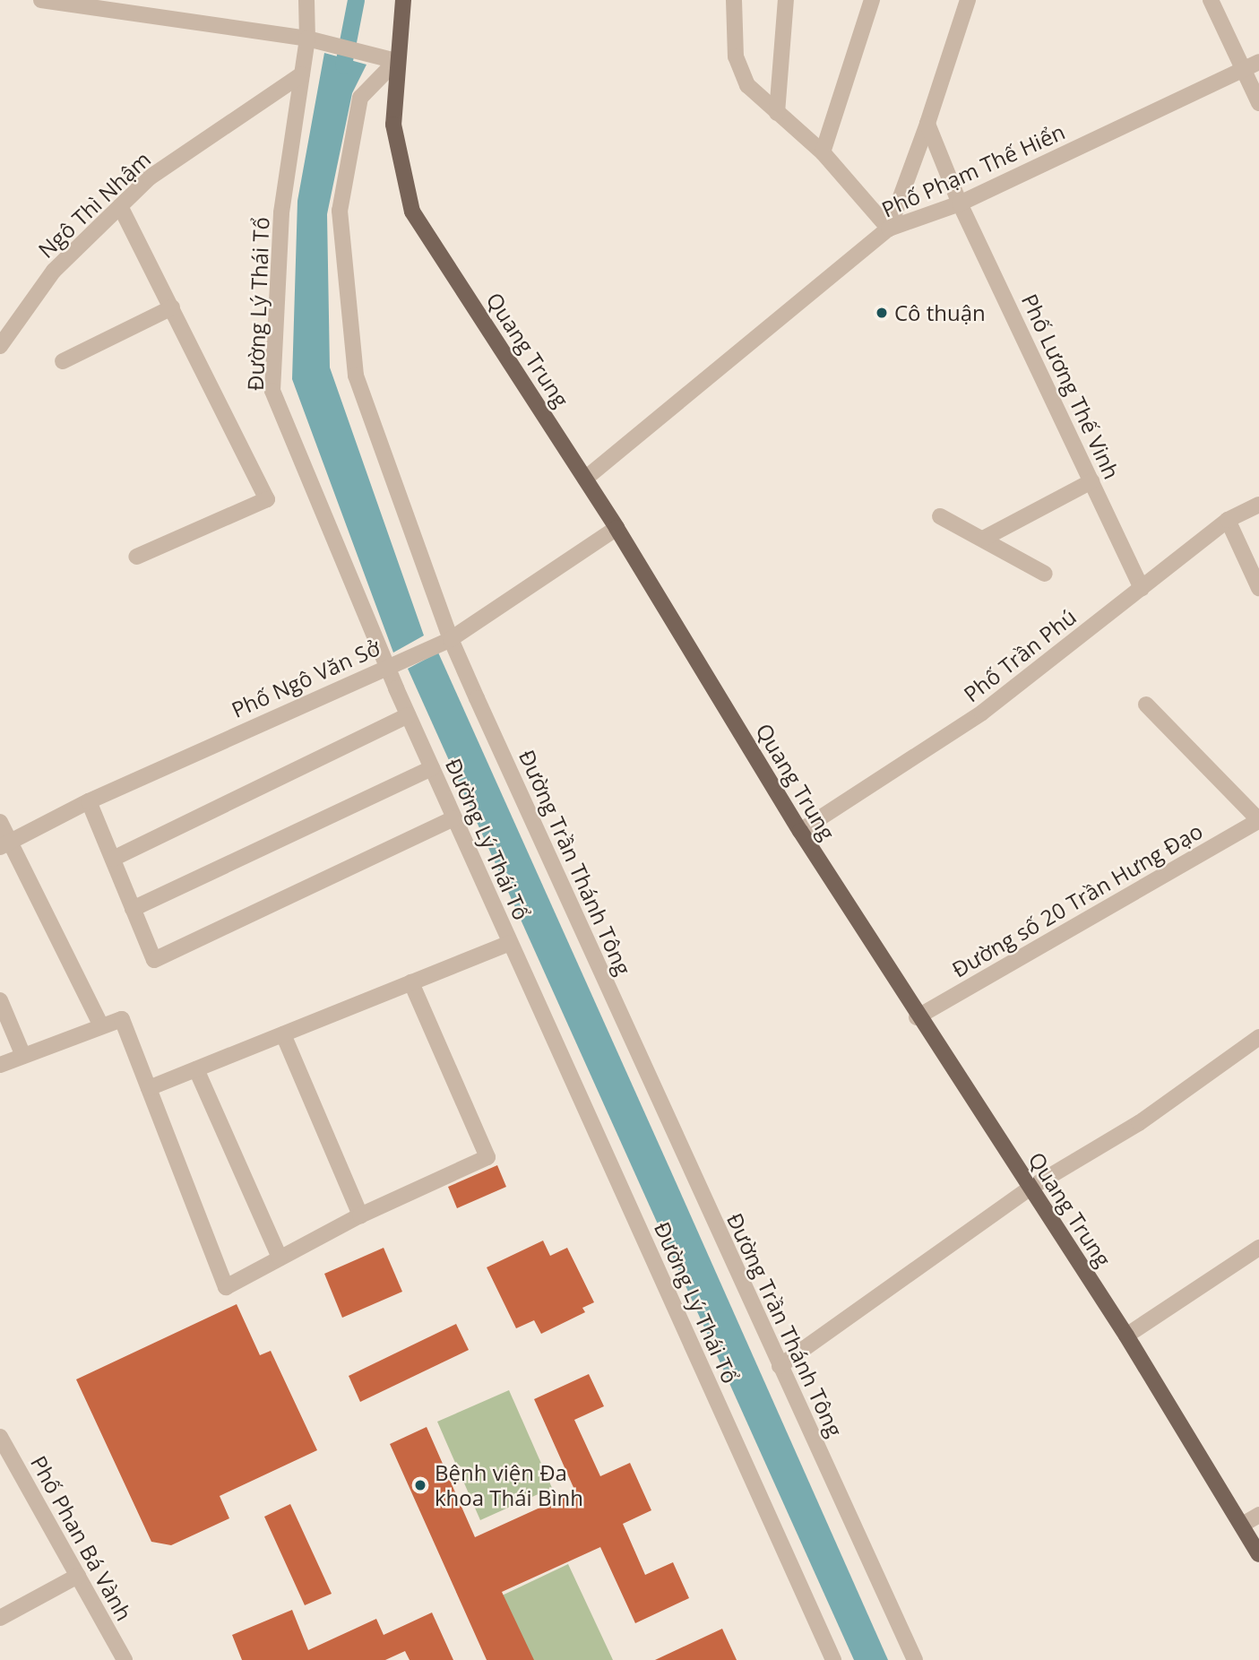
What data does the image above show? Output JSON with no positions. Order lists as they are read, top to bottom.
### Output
{
  "streets": {
    "main road": ["Quang Trung"],
    "street": [
      "Phố Phạm Thế Hiển",
      "Ngô Thì Nhậm",
      "Đường Lý Thái Tổ",
      "Phố Lương Thế Vinh",
      "Phố Trần Phú",
      "Phố Ngô Văn Sở",
      "Đường Trần Thánh Tông",
      "Đường số 20 Trần Hưng Đạo",
      "Phố Phan Bá Vành"
    ]
  },
  "crossings": [
    ["Phố Phạm Thế Hiển", "Quang Trung"],
    ["Phố Phạm Thế Hiển", "Phố Lương Thế Vinh"],
    ["Ngô Thì Nhậm", "Đường Lý Thái Tổ"],
    ["Đường Lý Thái Tổ", "Phố Ngô Văn Sở"],
    ["Quang Trung", "Phố Trần Phú"],
    ["Quang Trung", "Phố Ngô Văn Sở"],
    ["Quang Trung", "Đường Trần Thánh Tông"],
    ["Quang Trung", "Đường số 20 Trần Hưng Đạo"],
    ["Phố Lương Thế Vinh", "Phố Trần Phú"],
    ["Phố Ngô Văn Sở", "Đường Trần Thánh Tông"]
  ],
  "places": ["Cô thuận", "Bệnh viện Đa khoa Thái Bình"]
}
